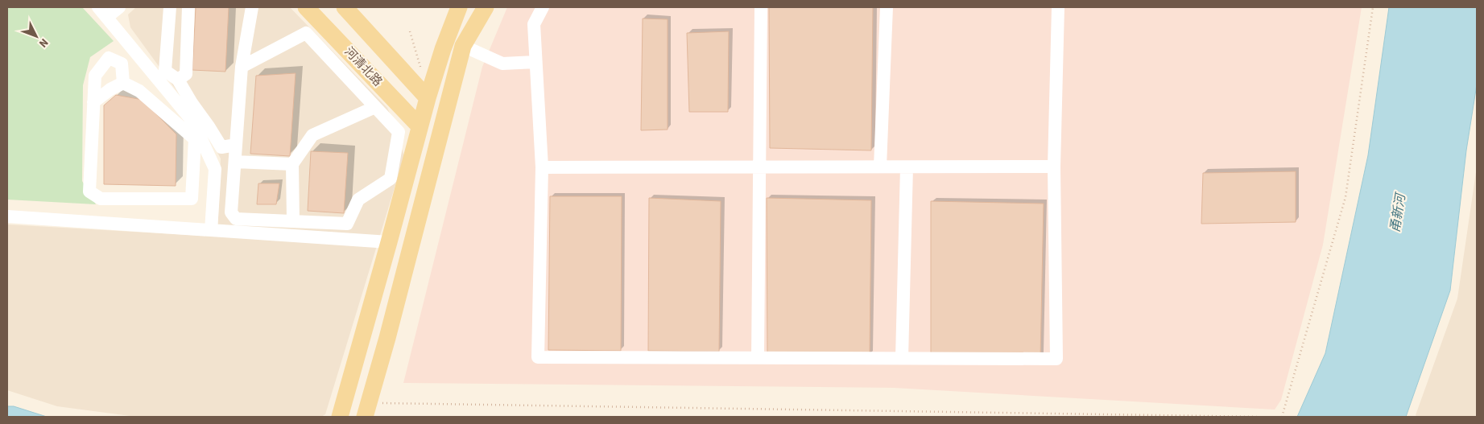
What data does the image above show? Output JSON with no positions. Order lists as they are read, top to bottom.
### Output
{
  "streets": {
    "main road": ["河清北路"]
  },
  "water": ["甬新河"],
  "north": "bottom right"
}
